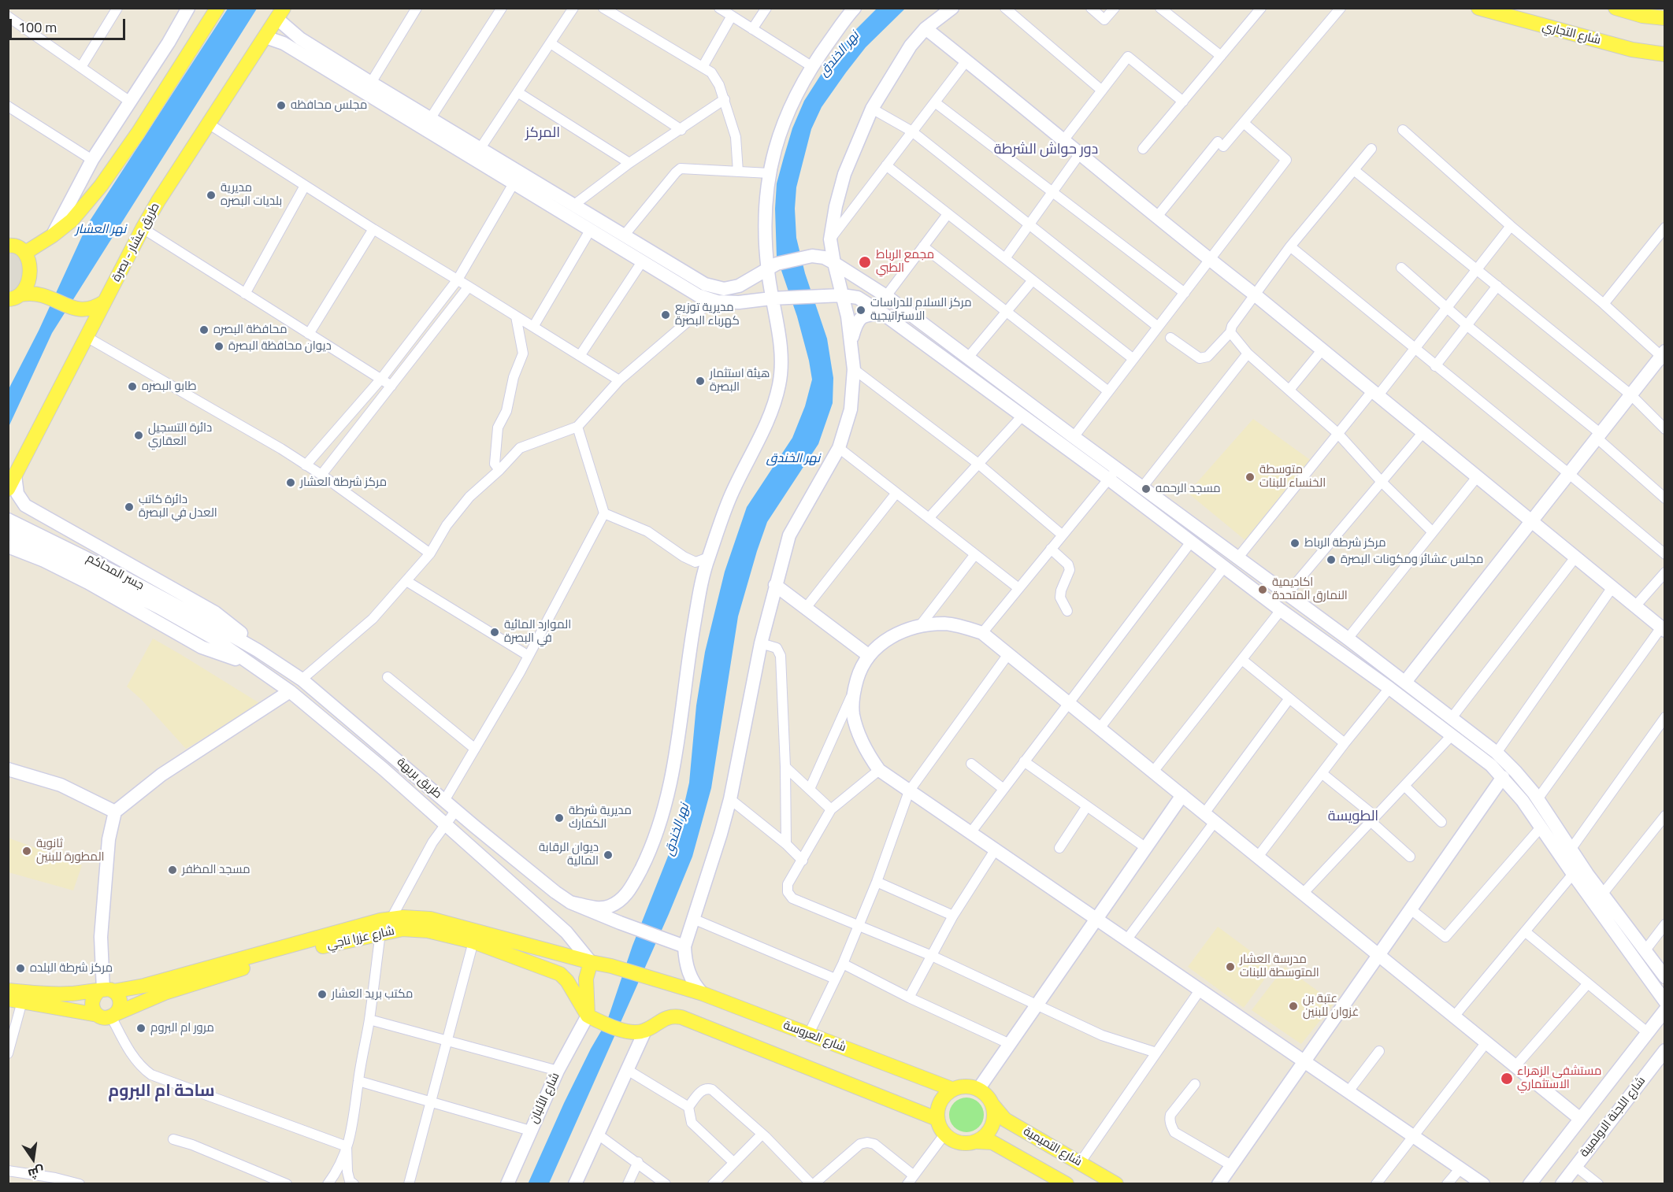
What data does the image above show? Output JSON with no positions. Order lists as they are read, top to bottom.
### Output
{
  "streets": {
    "main road": [
      "شارع التجاري",
      "طريق عشار - بصرة",
      "جسر المحاكم",
      "طريق بريهة",
      "شارع عزرا ناجي",
      "شارع العروسة",
      "شارع الألبان",
      "شارع اللجنة الاولمبية",
      "شارع التميمية"
    ]
  },
  "crossings": [
    ["جسر المحاكم", "طريق بريهة"],
    ["طريق بريهة", "شارع عزرا ناجي"],
    ["شارع عزرا ناجي", "شارع العروسة"],
    ["شارع عزرا ناجي", "شارع الألبان"],
    ["شارع العروسة", "شارع التميمية"]
  ],
  "districts": [
    "المركز",
    "دور حواش الشرطة",
    "الطويسة",
    "ساحة ام البروم"
  ],
  "water": ["نهر الخندق", "نهر العشار"],
  "places": [
    "مجلس محافظه",
    "مديرية بلديات البصره",
    "مجمع الرباط الطبي",
    "مركز السلام للدراسات الاستراتيجية",
    "مديرية توزيع كهرباء البصرة",
    "محافظة البصره",
    "ديوان محافظة البصرة",
    "هيئة استثمار البصرة",
    "طابو البصره",
    "دائرة التسجيل العقاري",
    "متوسطة الخنساء للبنات",
    "مركز شرطة العشار",
    "مسجد الرحمه",
    "دائرة كاتب العدل في البصرة",
    "مركز شرطة الرباط",
    "مجلس عشائر ومكونات البصرة",
    "اكاديمية النمارق المتحدة",
    "الموارد المائية في البصرة",
    "مديرية شرطة الكمارك",
    "ثانوية المطورة للبنين",
    "ديوان الرقابة المالية",
    "مسجد المظفر",
    "مدرسة العشار المتوسطة للبنات",
    "مركز شرطة البلده",
    "مكتب بريد العشار",
    "عتبة بن غزوان للبنين",
    "مرور ام البروم",
    "مستشفى الزهراء الاستثماري"
  ],
  "scale_bar": "100 m",
  "north": "bottom"
}
